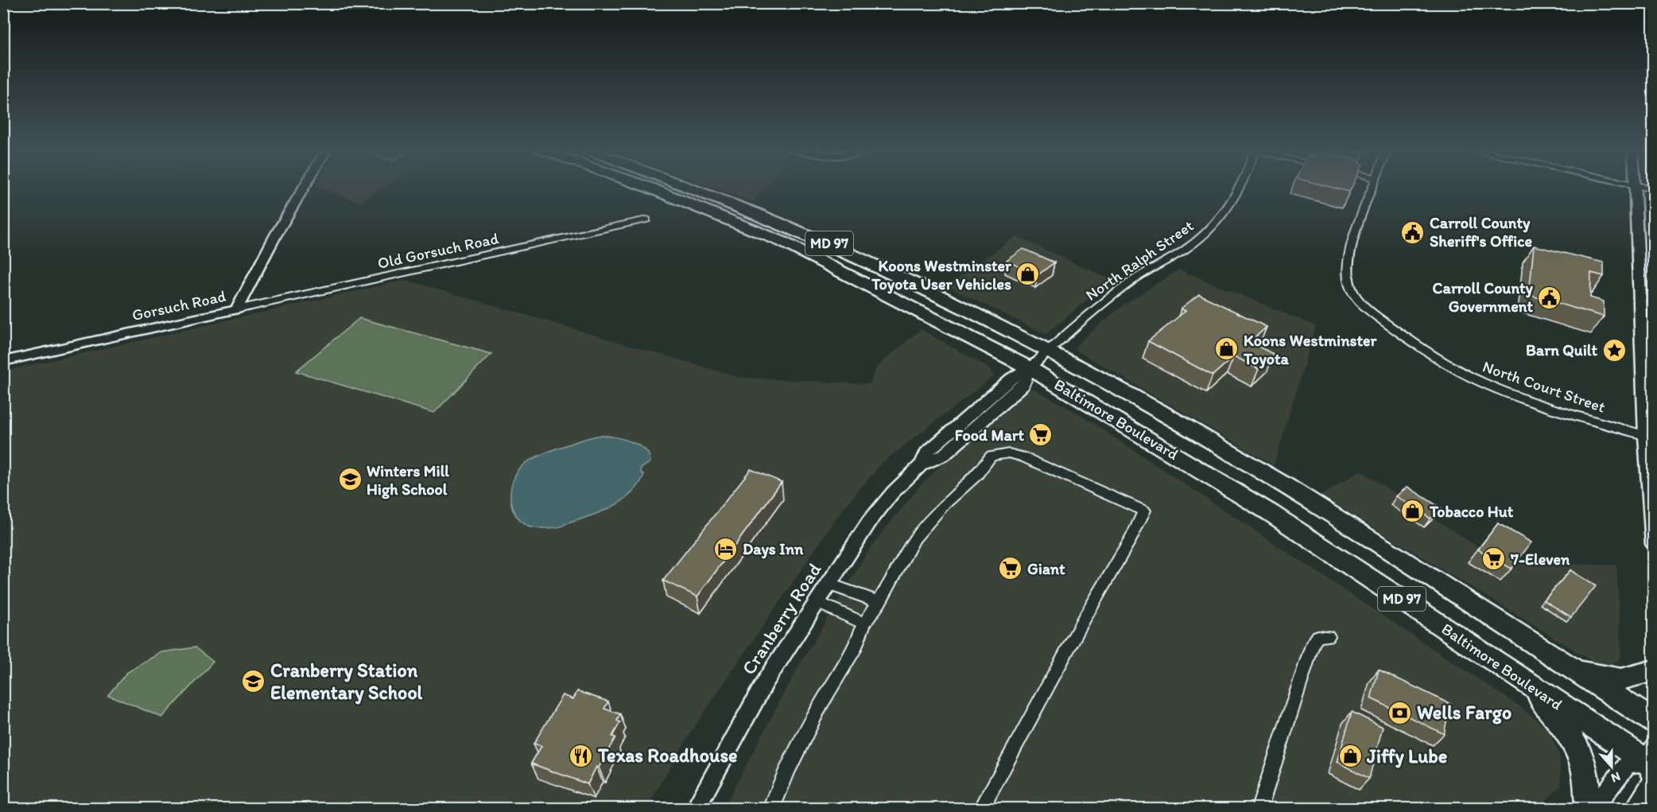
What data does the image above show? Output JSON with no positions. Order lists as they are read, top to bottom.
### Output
{
  "streets": {
    "highway": ["MD 97", "Baltimore Boulevard"],
    "street": [
      "Old Gorsuch Road",
      "North Ralph Street",
      "Gorsuch Road",
      "North Court Street",
      "Cranberry Road"
    ]
  },
  "crossings": [
    ["Old Gorsuch Road", "Gorsuch Road"],
    ["North Ralph Street", "Baltimore Boulevard"],
    ["North Ralph Street", "Cranberry Road"],
    ["Baltimore Boulevard", "Cranberry Road"]
  ],
  "places": {
    "public building": ["Carroll County Sheriff's Office", "Carroll County Government"],
    "shop": [
      "Koons Westminster Toyota User Vehicles",
      "Koons Westminster Toyota",
      "Tobacco Hut",
      "Jiffy Lube"
    ],
    "place": ["Barn Quilt"],
    "supermarket": ["Food Mart", "7-Eleven", "Giant"],
    "school or university": ["Winters Mill High School", "Cranberry Station Elementary School"],
    "hotel": ["Days Inn"],
    "bank": ["Wells Fargo"],
    "restaurant": ["Texas Roadhouse"]
  },
  "north": "bottom"
}
